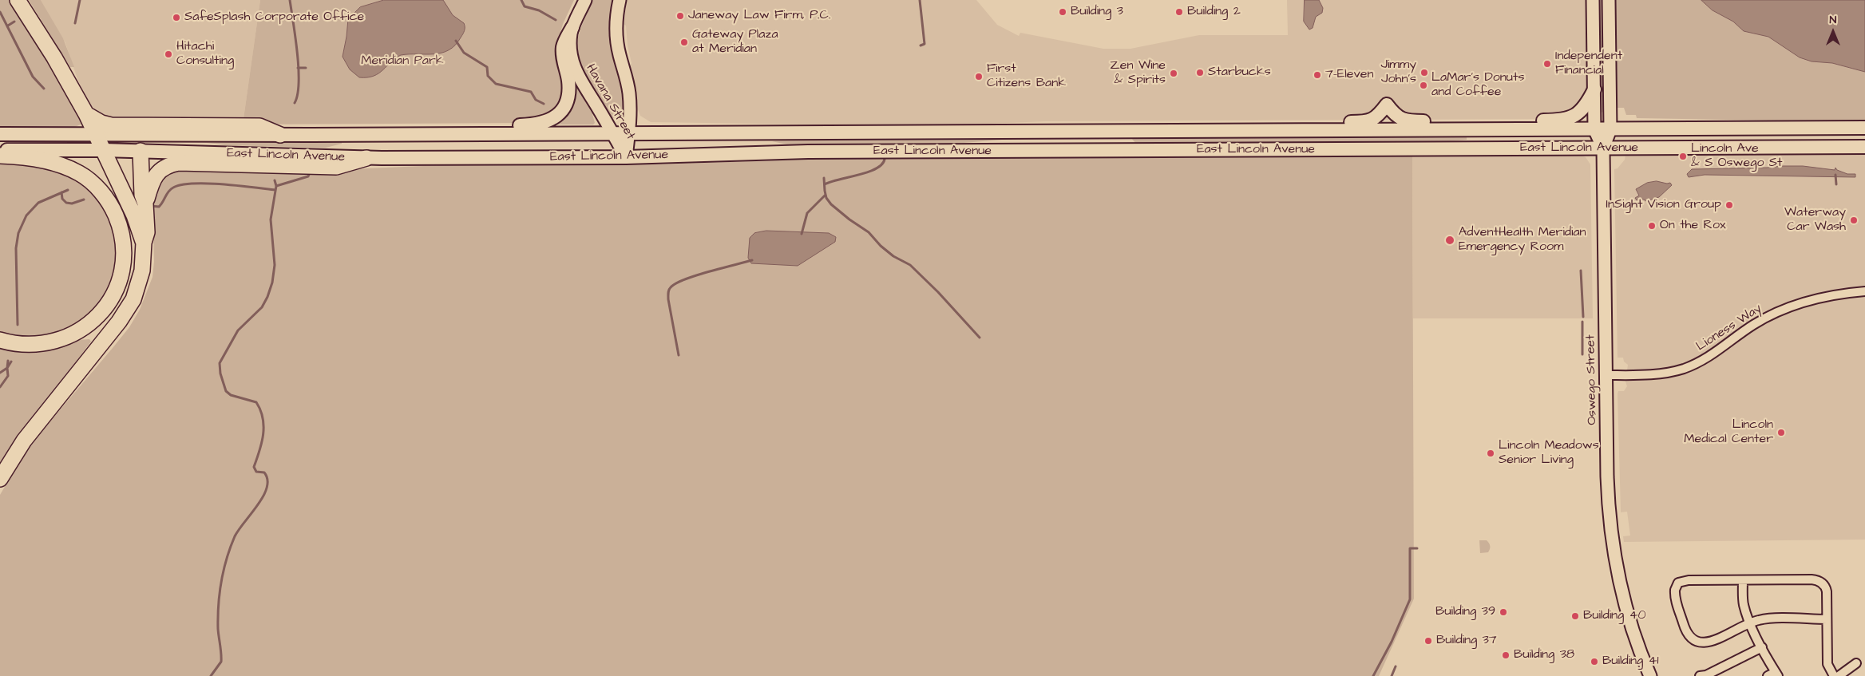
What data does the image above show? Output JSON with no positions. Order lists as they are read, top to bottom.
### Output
{
  "streets": {
    "main road": ["Havana Street", "East Lincoln Avenue", "Oswego Street"],
    "street": ["Lioness Way"]
  },
  "crossings": [
    ["Havana Street", "East Lincoln Avenue"],
    ["East Lincoln Avenue", "Oswego Street"],
    ["Lioness Way", "Oswego Street"]
  ],
  "parks": ["Meridian Park"],
  "places": [
    "Building 3",
    "Building 2",
    "Janeway Law Firm, P.C.",
    "SafeSplash Corporate Office",
    "Gateway Plaza at Meridian",
    "Hitachi Consulting",
    "Independent Financial",
    "Starbucks",
    "Jimmy John's",
    "Zen Wine & Spirits",
    "7-Eleven",
    "First Citizens Bank",
    "LaMar's Donuts and Coffee",
    "Lincoln Ave & S Oswego St",
    "InSight Vision Group",
    "Waterway Car Wash",
    "On the Rox",
    "AdventHealth Meridian Emergency Room",
    "Lincoln Medical Center",
    "Lincoln Meadows Senior Living",
    "Building 39",
    "Building 40",
    "Building 37",
    "Building 38",
    "Building 41"
  ],
  "north": "top"
}
